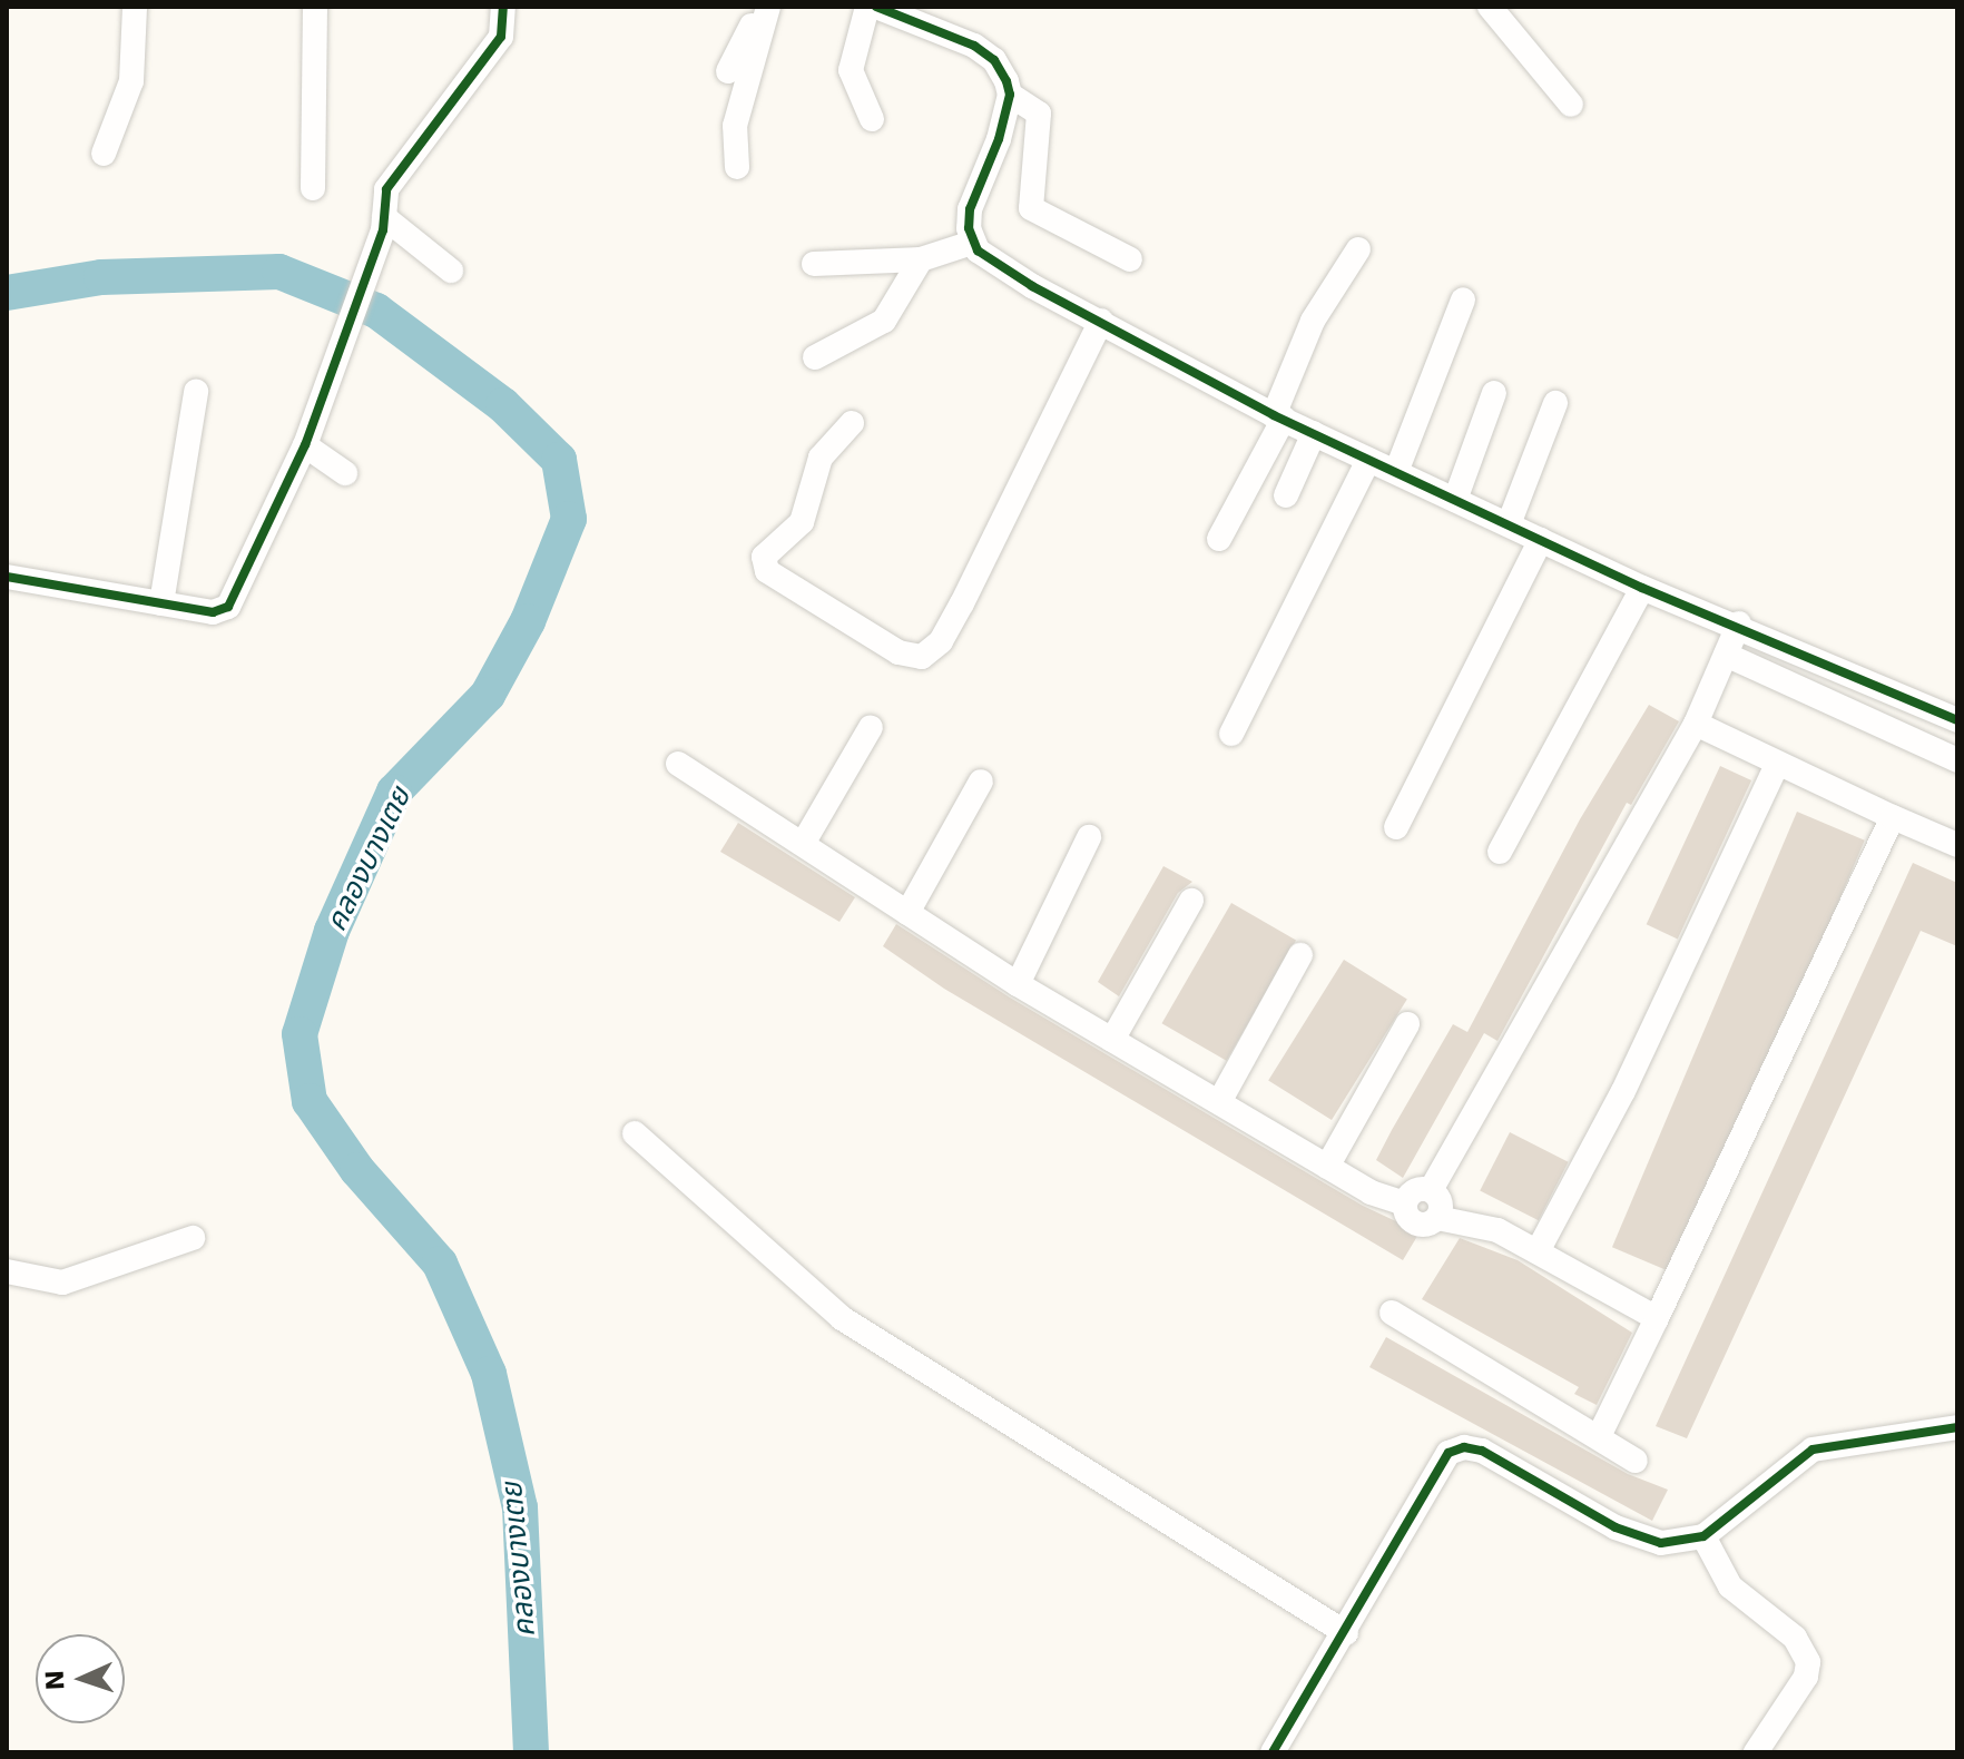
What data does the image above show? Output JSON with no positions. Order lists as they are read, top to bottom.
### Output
{
  "water": ["คลองบางเตย"],
  "north": "left"
}
